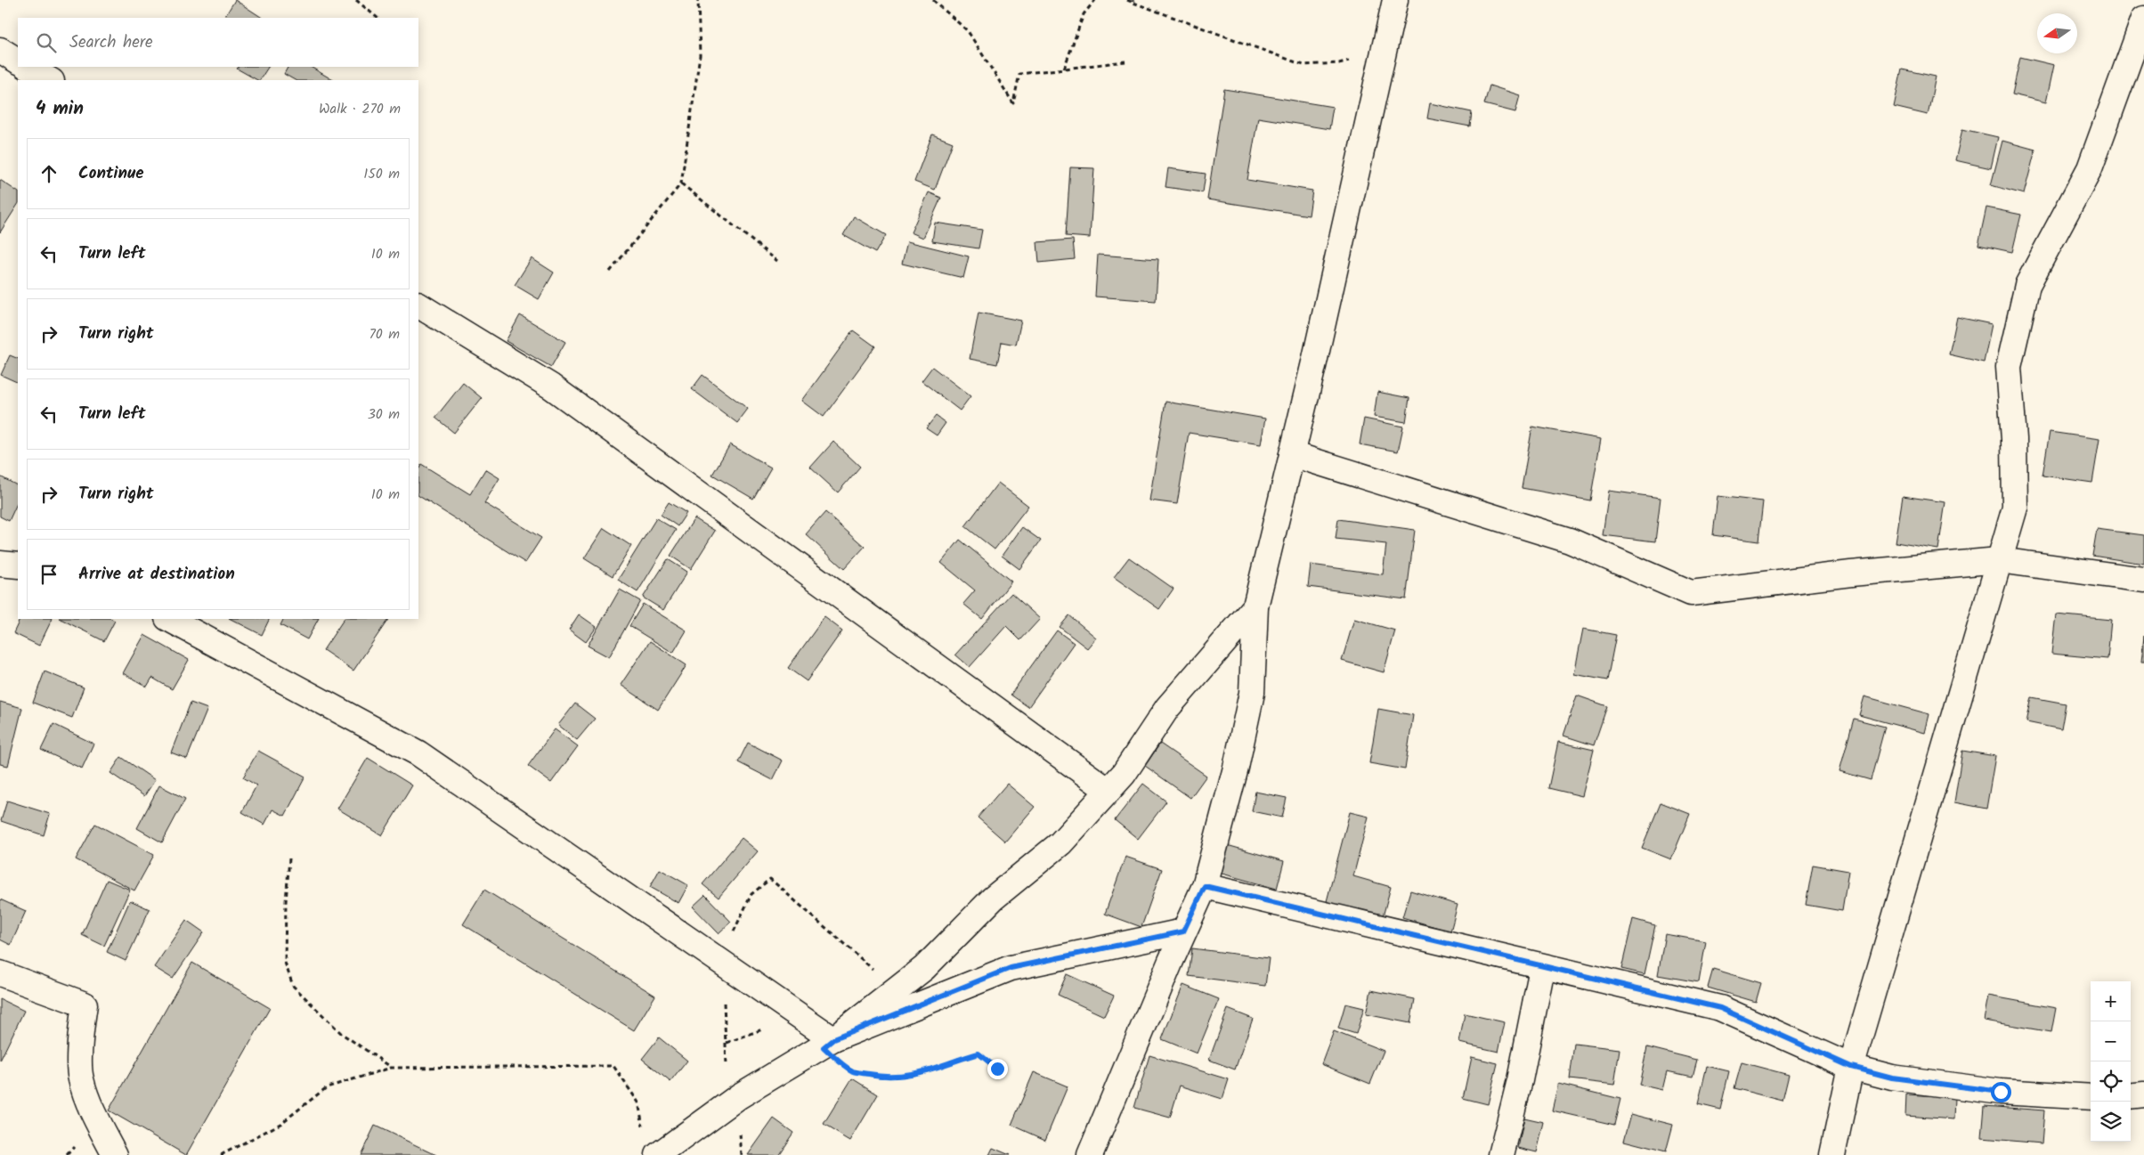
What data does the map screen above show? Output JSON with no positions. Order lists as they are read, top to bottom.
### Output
{
  "north": "left",
  "page": {
    "search": "Search here",
    "heading": ["4 min", "Walk · 270 m"],
    "list": [
      ["Continue", "150 m"],
      ["Turn left", "10 m"],
      ["Turn right", "70 m"],
      ["Turn left", "30 m"],
      ["Turn right", "10 m"],
      "Arrive at destination"
    ],
    "map_buttons": ["+", "−"]
  }
}
